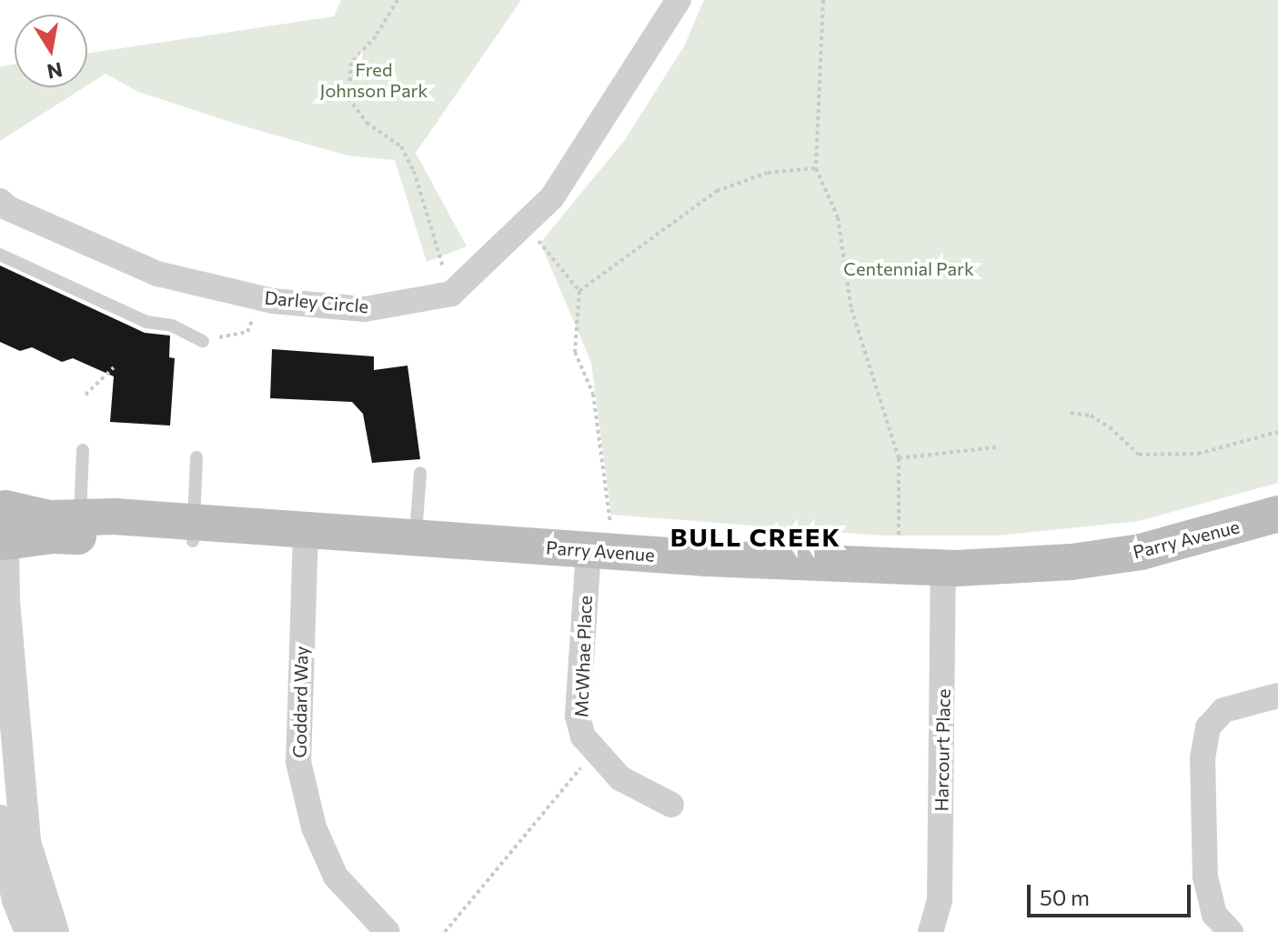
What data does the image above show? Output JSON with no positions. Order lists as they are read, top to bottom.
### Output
{
  "streets": {
    "main road": ["Parry Avenue"],
    "street": [
      "Darley Circle",
      "McWhae Place",
      "Goddard Way",
      "Harcourt Place"
    ]
  },
  "crossings": [
    ["Parry Avenue", "McWhae Place"],
    ["Parry Avenue", "Goddard Way"],
    ["Parry Avenue", "Harcourt Place"]
  ],
  "districts": ["BULL CREEK"],
  "parks": ["Fred Johnson Park", "Centennial Park"],
  "scale_bar": "50 m",
  "north": "bottom"
}
